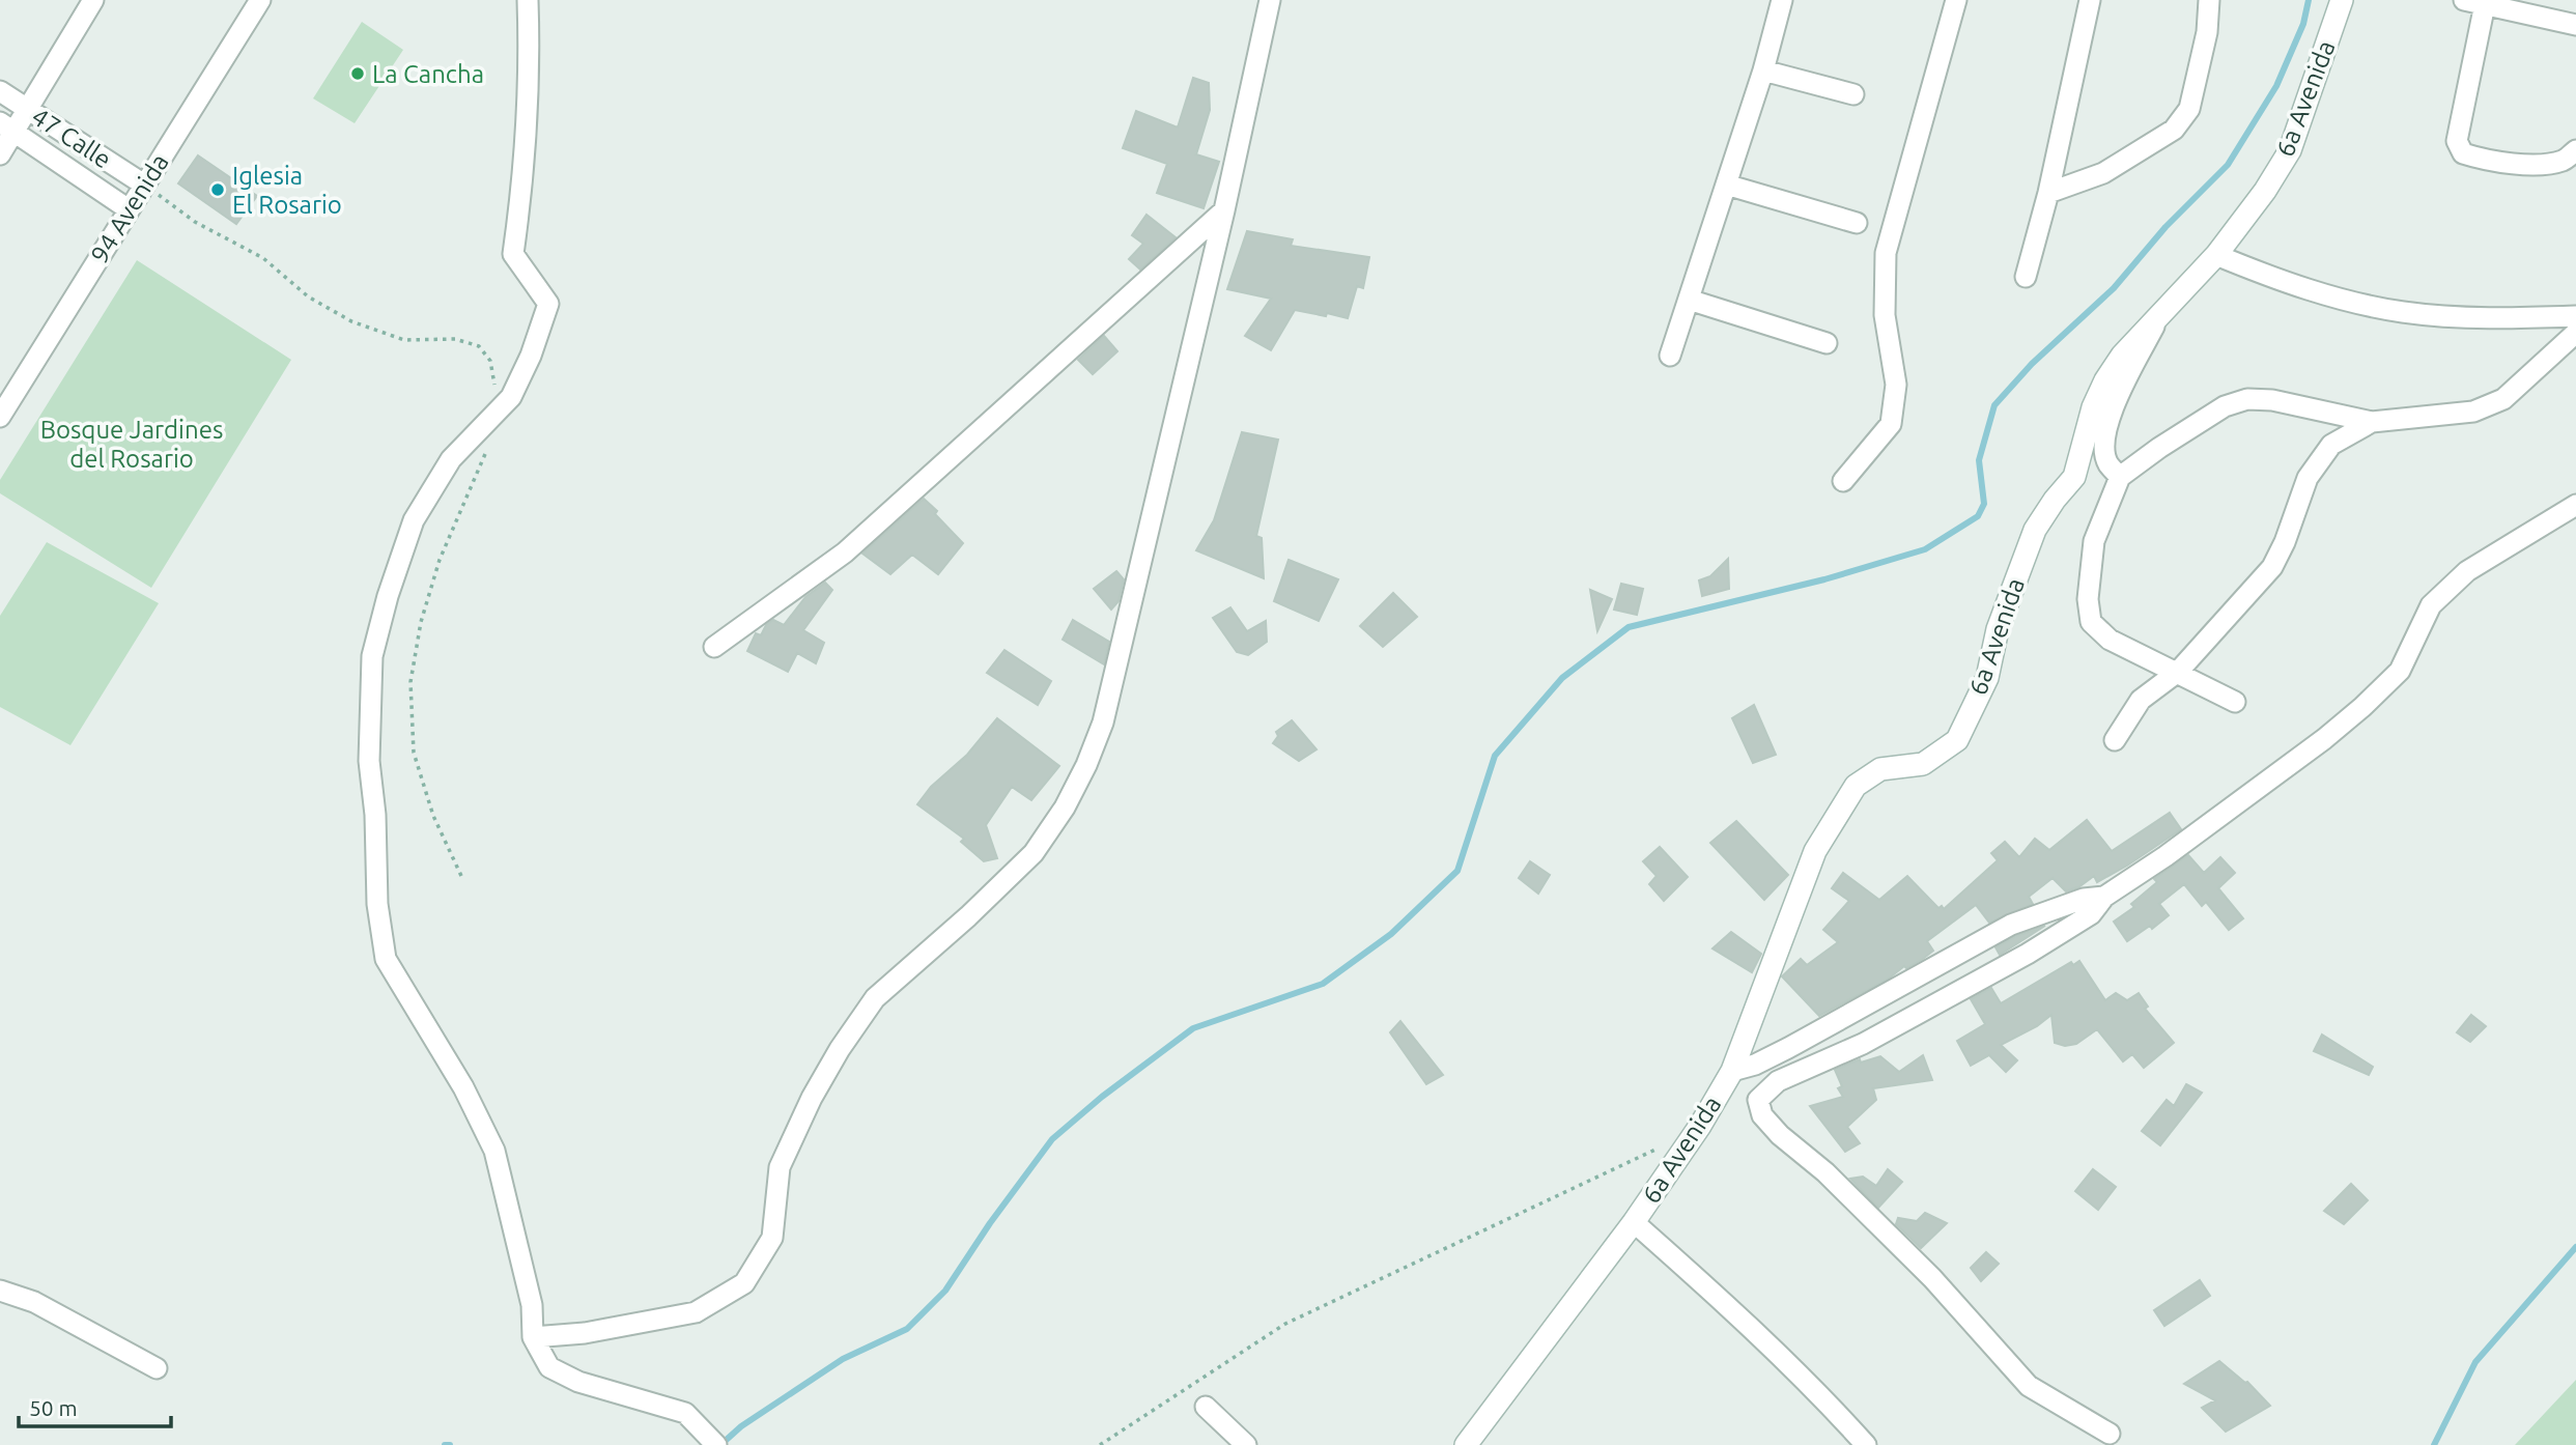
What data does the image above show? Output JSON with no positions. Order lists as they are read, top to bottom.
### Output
{
  "streets": {
    "street": ["6a Avenida", "47 Calle", "94 Avenida"]
  },
  "crossings": [
    ["47 Calle", "94 Avenida"]
  ],
  "parks": ["Bosque Jardines del Rosario"],
  "places": ["La Cancha", "Iglesia El Rosario"],
  "scale_bar": "50 m"
}
